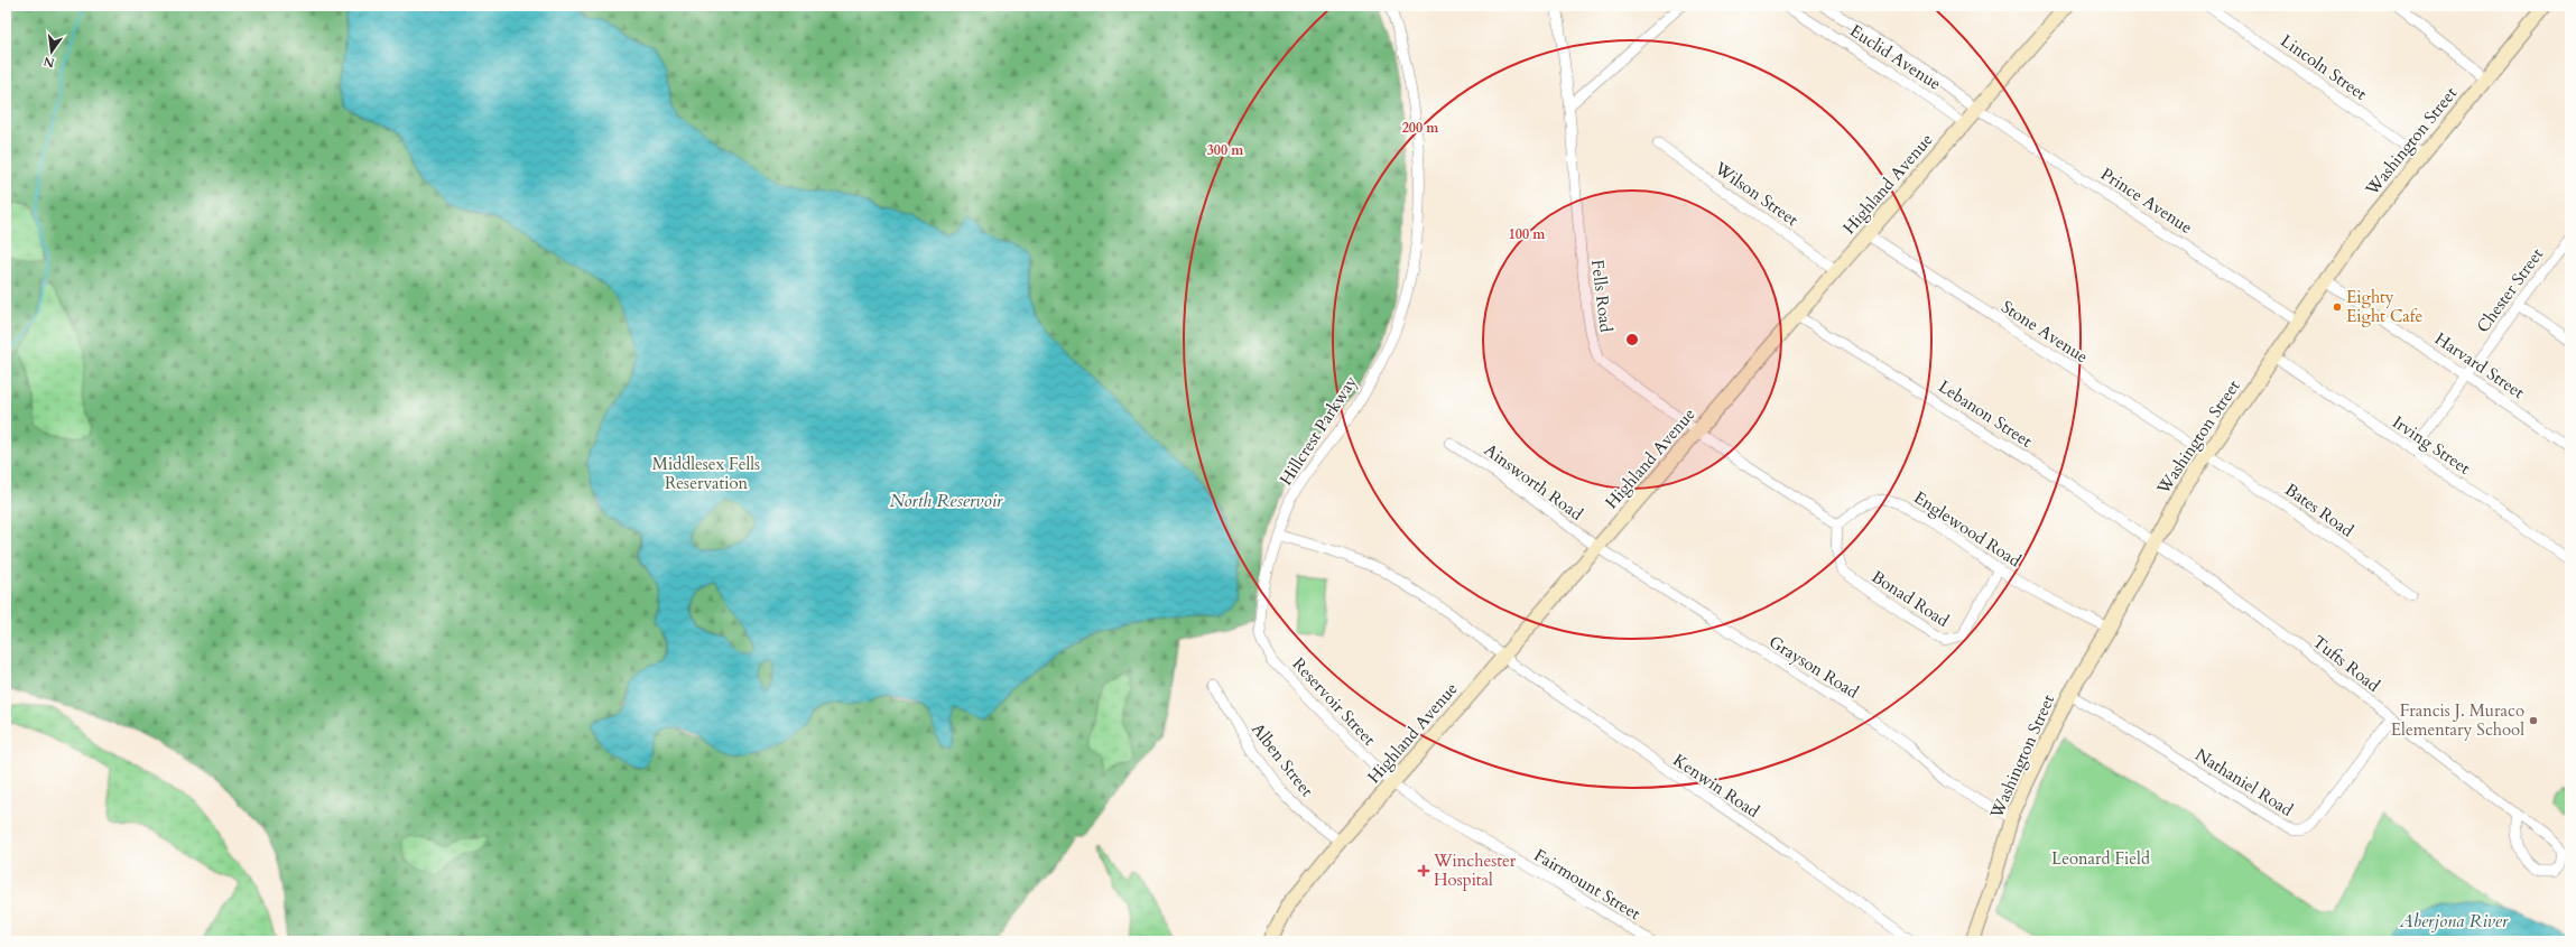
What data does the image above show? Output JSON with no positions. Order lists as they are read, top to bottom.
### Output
{
  "streets": {
    "main road": ["Washington Street", "Highland Avenue"],
    "street": [
      "Euclid Avenue",
      "Lincoln Street",
      "Wilson Street",
      "Prince Avenue",
      "Chester Street",
      "Fells Road",
      "Stone Avenue",
      "Harvard Street",
      "Lebanon Street",
      "Hillcrest Parkway",
      "Irving Street",
      "Ainsworth Road",
      "Bates Road",
      "Englewood Road",
      "Bonad Road",
      "Tufts Road",
      "Grayson Road",
      "Reservoir Street",
      "Alben Street",
      "Nathaniel Road",
      "Kenwin Road",
      "Fairmount Street"
    ]
  },
  "crossings": [
    ["Euclid Avenue", "Highland Avenue"],
    ["Euclid Avenue", "Prince Avenue"],
    ["Lincoln Street", "Washington Street"],
    ["Washington Street", "Prince Avenue"],
    ["Washington Street", "Stone Avenue"],
    ["Washington Street", "Harvard Street"],
    ["Washington Street", "Lebanon Street"],
    ["Washington Street", "Irving Street"],
    ["Washington Street", "Bates Road"],
    ["Washington Street", "Englewood Road"],
    ["Washington Street", "Tufts Road"],
    ["Washington Street", "Grayson Road"],
    ["Washington Street", "Nathaniel Road"],
    ["Highland Avenue", "Wilson Street"],
    ["Highland Avenue", "Prince Avenue"],
    ["Highland Avenue", "Fells Road"],
    ["Highland Avenue", "Stone Avenue"],
    ["Highland Avenue", "Lebanon Street"],
    ["Highland Avenue", "Ainsworth Road"],
    ["Highland Avenue", "Grayson Road"],
    ["Highland Avenue", "Reservoir Street"],
    ["Highland Avenue", "Alben Street"],
    ["Highland Avenue", "Kenwin Road"],
    ["Highland Avenue", "Fairmount Street"],
    ["Chester Street", "Harvard Street"],
    ["Chester Street", "Irving Street"],
    ["Stone Avenue", "Bates Road"],
    ["Lebanon Street", "Tufts Road"],
    ["Hillcrest Parkway", "Reservoir Street"],
    ["Hillcrest Parkway", "Kenwin Road"],
    ["Ainsworth Road", "Grayson Road"],
    ["Englewood Road", "Bonad Road"],
    ["Tufts Road", "Nathaniel Road"],
    ["Reservoir Street", "Fairmount Street"]
  ],
  "water": ["North Reservoir", "Aberjona River"],
  "parks": ["Middlesex Fells Reservation", "Leonard Field"],
  "places": {
    "other": ["Eighty Eight Cafe", "Francis J. Muraco Elementary School"],
    "health": ["Winchester Hospital"]
  },
  "north": "bottom",
  "rings": ["200 m", "300 m", "100 m"]
}
